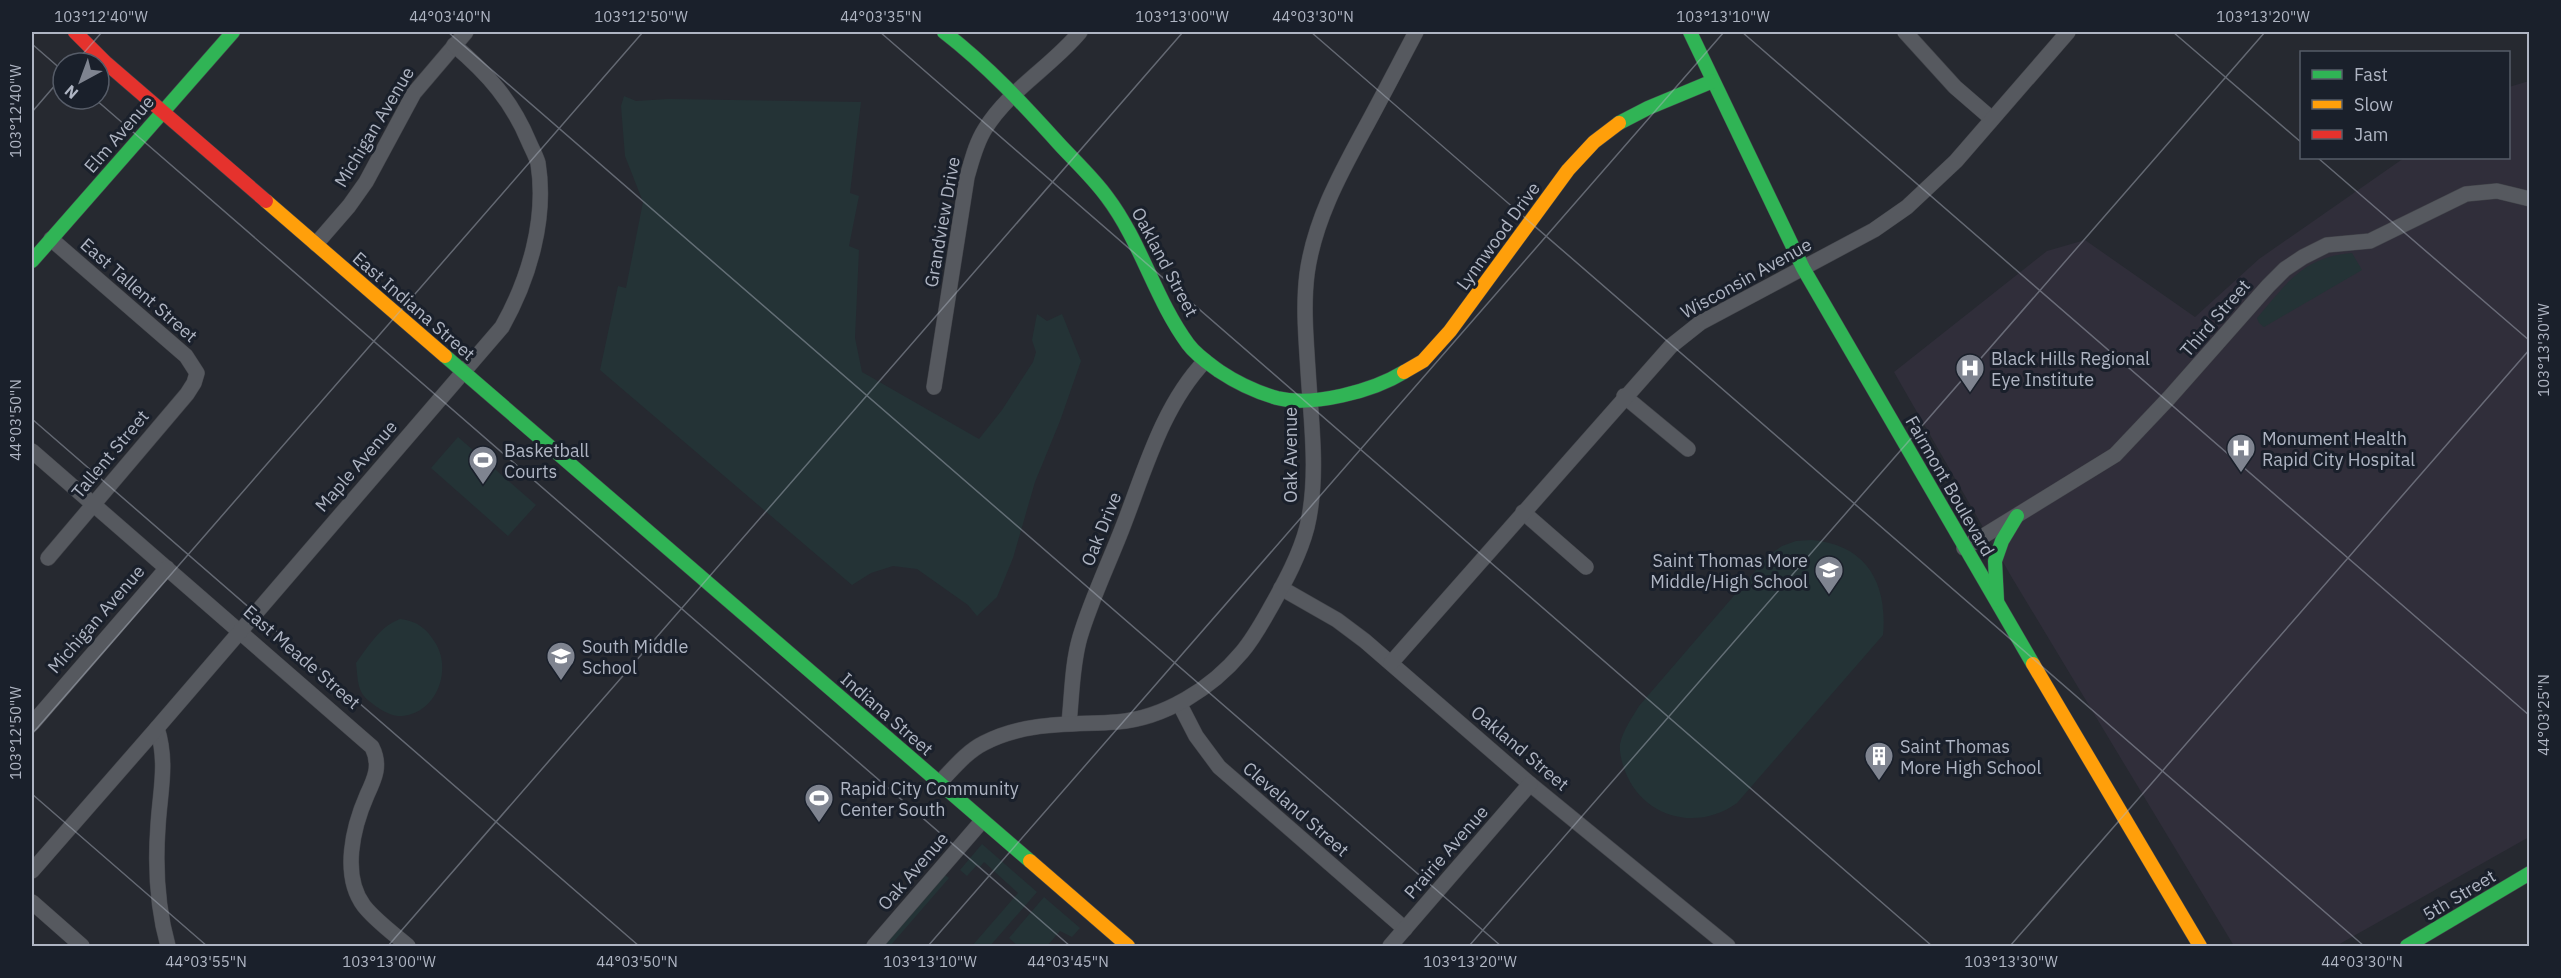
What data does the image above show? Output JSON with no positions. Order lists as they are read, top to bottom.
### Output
{
  "streets": {
    "street": [
      "Michigan Avenue",
      "Elm Avenue",
      "Grandview Drive",
      "Lynnwood Drive",
      "Oakland Street",
      "Wisconsin Avenue",
      "East Tallent Street",
      "East Indiana Street",
      "Third Street",
      "Tallent Street",
      "Oak Avenue",
      "Maple Avenue",
      "Fairmont Boulevard",
      "Oak Drive",
      "East Meade Street",
      "Indiana Street",
      "Cleveland Street",
      "Prairie Avenue",
      "5th Street"
    ]
  },
  "crossings": [
    ["Michigan Avenue", "East Indiana Street"],
    ["Michigan Avenue", "Maple Avenue"],
    ["Michigan Avenue", "East Meade Street"],
    ["Elm Avenue", "East Tallent Street"],
    ["Elm Avenue", "East Indiana Street"],
    ["Grandview Drive", "Oakland Street"],
    ["Lynnwood Drive", "Oakland Street"],
    ["Lynnwood Drive", "Oak Avenue"],
    ["Lynnwood Drive", "Fairmont Boulevard"],
    ["Oakland Street", "Wisconsin Avenue"],
    ["Oakland Street", "Oak Avenue"],
    ["Oakland Street", "Oak Drive"],
    ["Oakland Street", "Prairie Avenue"],
    ["Wisconsin Avenue", "Fairmont Boulevard"],
    ["East Tallent Street", "Tallent Street"],
    ["East Indiana Street", "Maple Avenue"],
    ["East Indiana Street", "Indiana Street"],
    ["Third Street", "Fairmont Boulevard"],
    ["Tallent Street", "East Meade Street"],
    ["Oak Avenue", "Oak Drive"],
    ["Oak Avenue", "Indiana Street"],
    ["Oak Avenue", "Cleveland Street"],
    ["Maple Avenue", "East Meade Street"],
    ["Cleveland Street", "Prairie Avenue"]
  ],
  "places": {
    "hospital": ["Black Hills Regional Eye Institute", "Monument Health Rapid City Hospital"],
    "sports": ["Basketball Courts", "Rapid City Community Center South"],
    "school or university": ["Saint Thomas More Middle/High School", "South Middle School"],
    "building": ["Saint Thomas More High School"]
  },
  "legend": ["Fast", "Slow", "Jam"],
  "north": "bottom left",
  "coordinates": [
    "103°12'40\"W",
    "44°03'40\"N",
    "103°12'50\"W",
    "44°03'35\"N",
    "103°13'00\"W",
    "44°03'30\"N",
    "103°13'10\"W",
    "103°13'20\"W",
    "103°13'30\"W",
    "44°03'50\"N",
    "44°03'25\"N",
    "44°03'55\"N",
    "44°03'45\"N"
  ]
}
